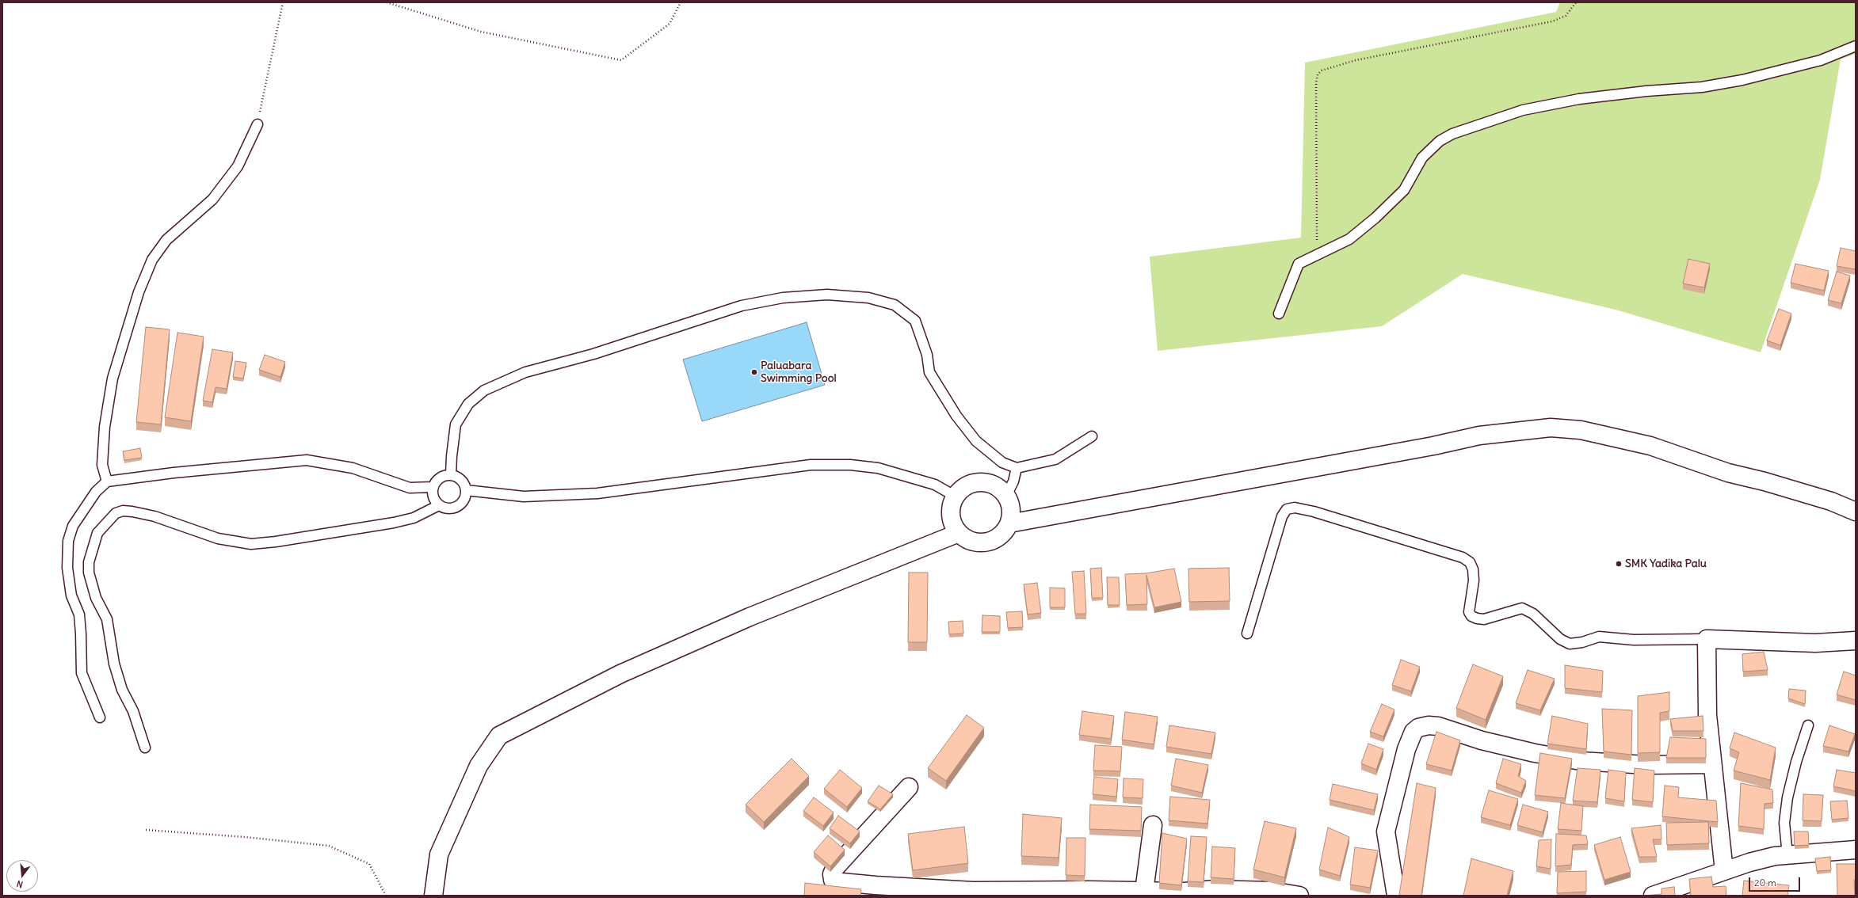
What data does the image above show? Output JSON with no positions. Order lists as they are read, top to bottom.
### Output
{
  "places": ["Paluabara Swimming Pool", "SMK Yadika Palu"],
  "scale_bar": "20 m",
  "north": "bottom"
}
